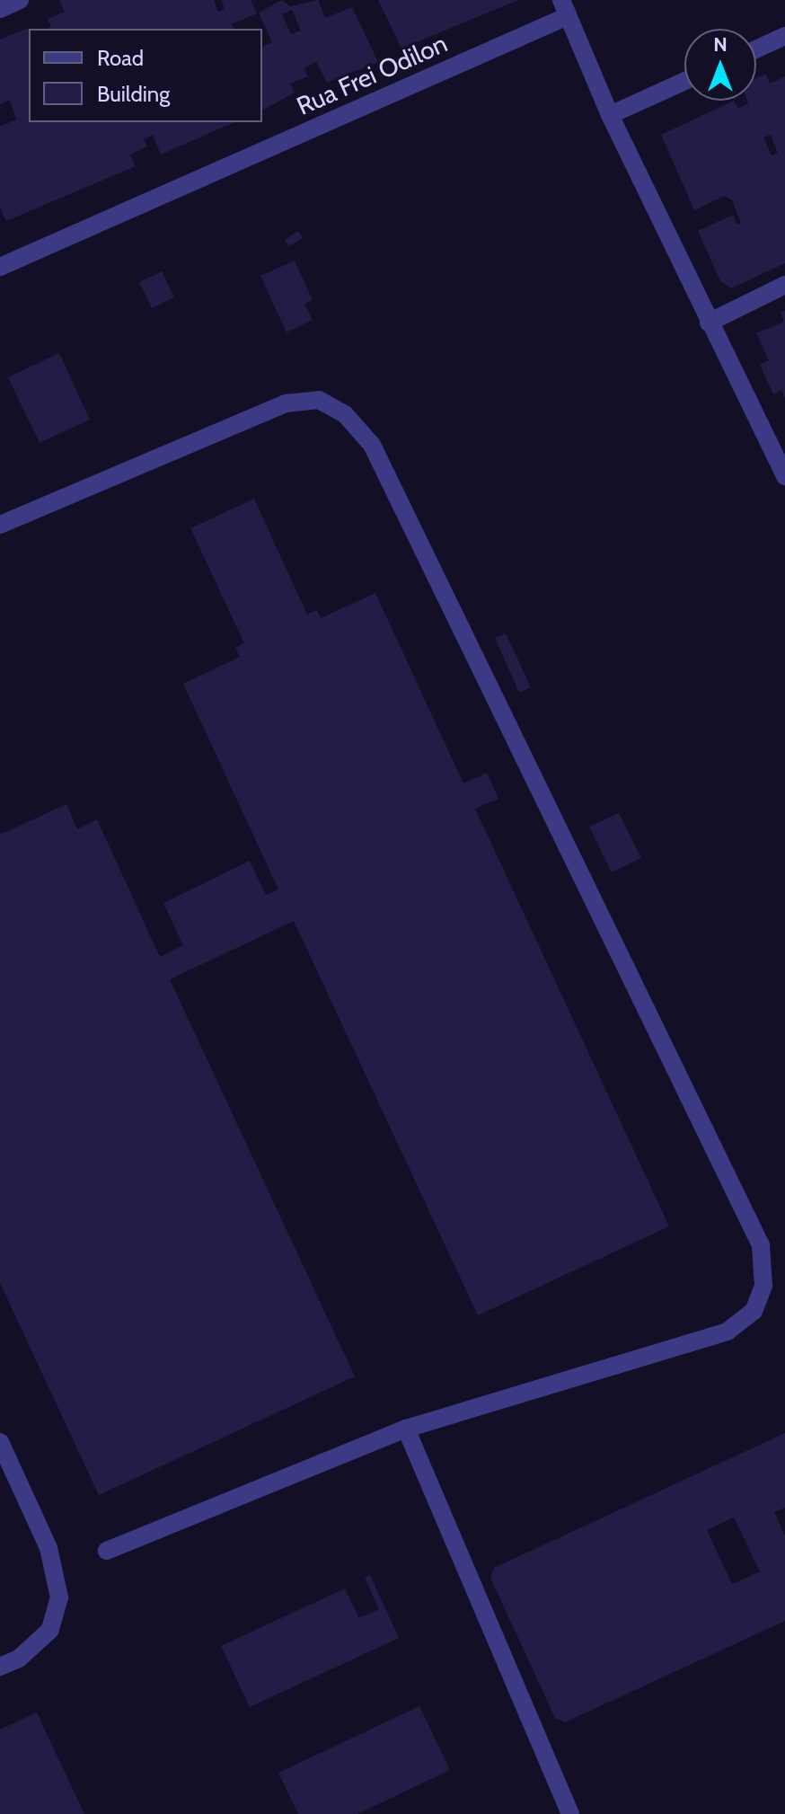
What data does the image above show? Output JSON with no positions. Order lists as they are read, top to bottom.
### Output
{
  "streets": {
    "street": ["Rua Frei Odilon"]
  },
  "legend": ["Road", "Building"],
  "north": "top"
}
